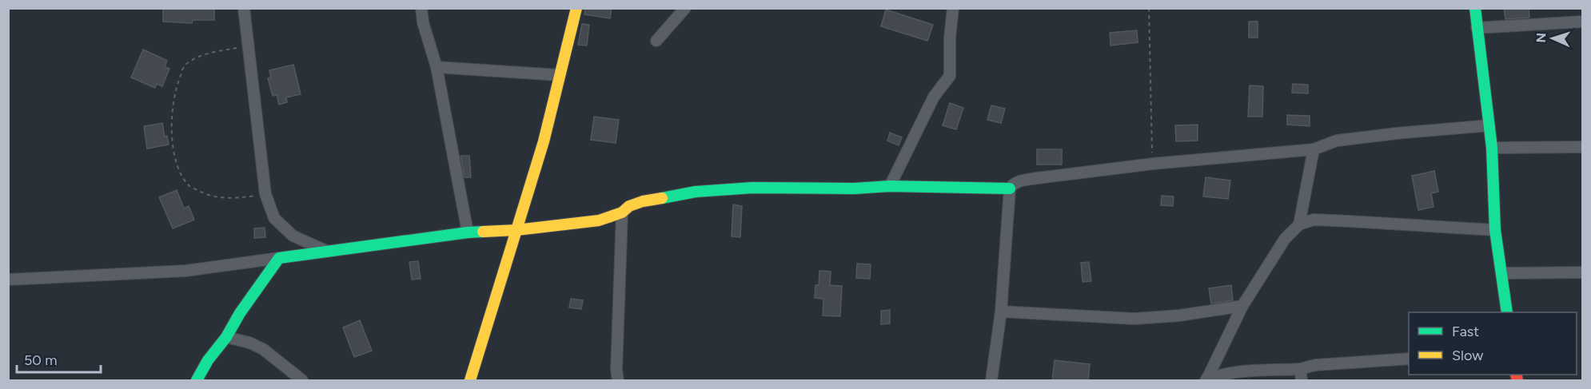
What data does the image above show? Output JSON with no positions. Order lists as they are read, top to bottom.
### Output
{
  "legend": ["Fast", "Slow"],
  "scale_bar": "50 m",
  "north": "left"
}
